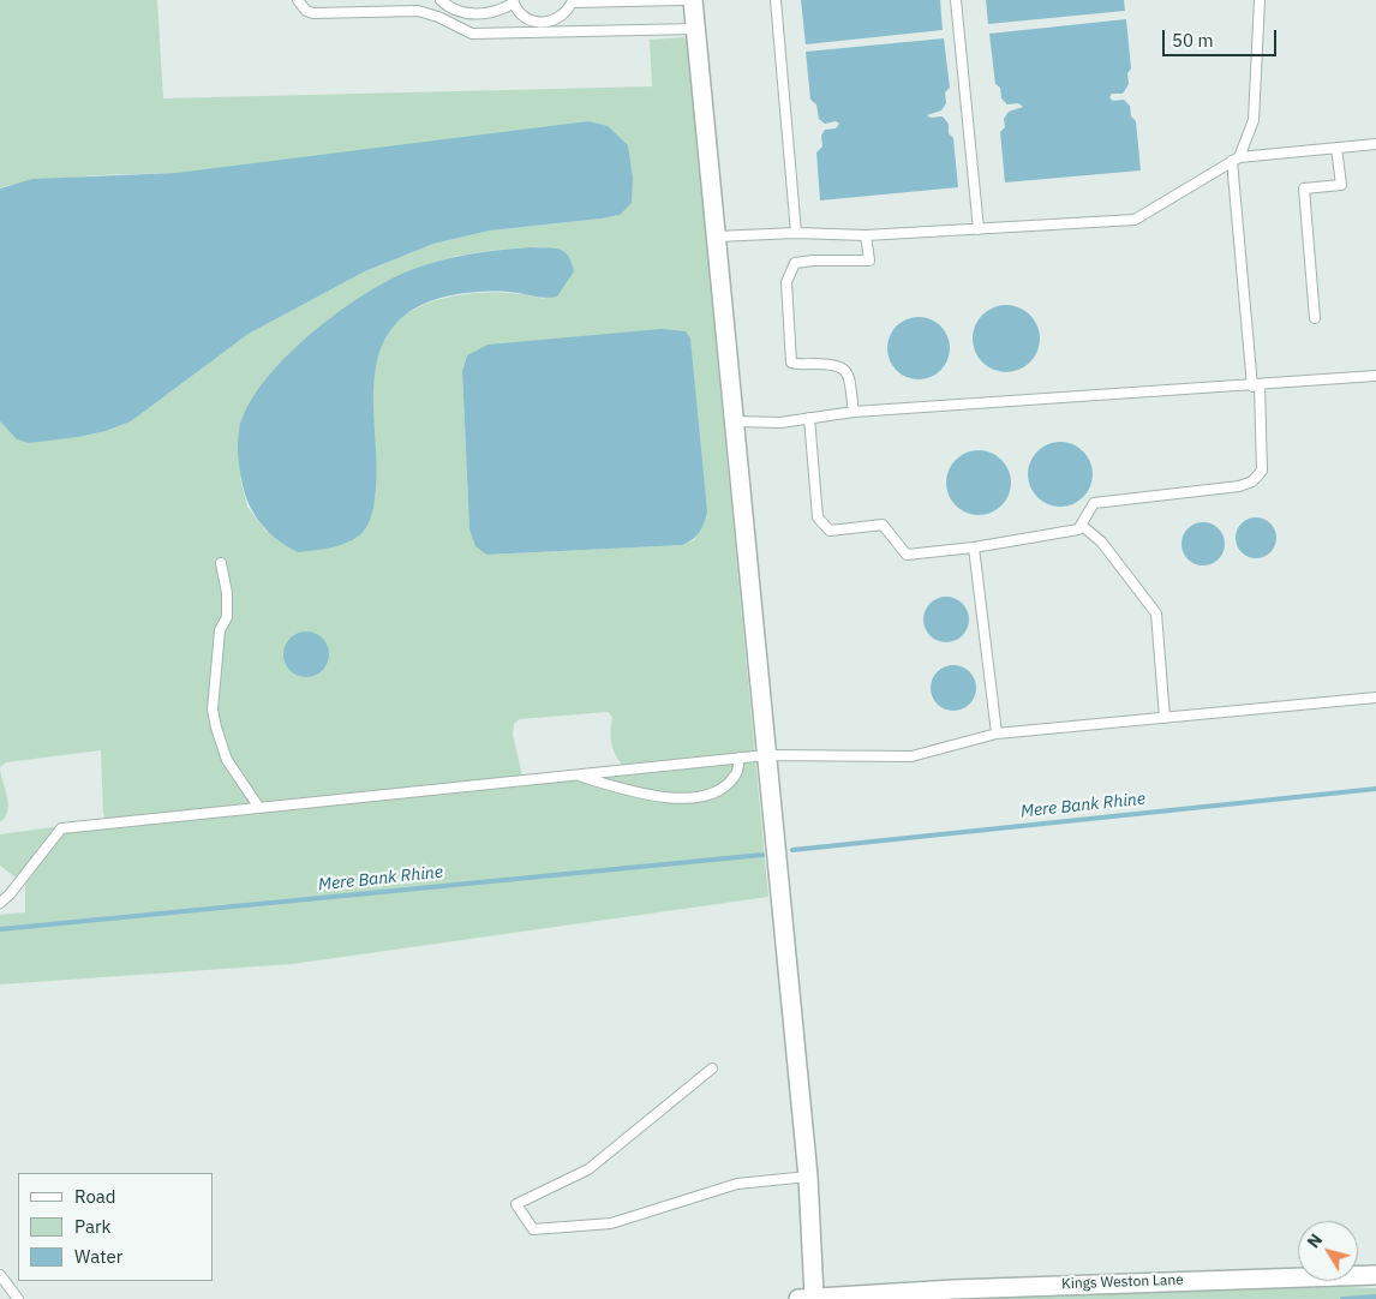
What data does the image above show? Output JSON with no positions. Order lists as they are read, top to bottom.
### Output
{
  "streets": {
    "street": ["Kings Weston Lane"]
  },
  "water": ["Mere Bank Rhine"],
  "legend": ["Road", "Park", "Water"],
  "scale_bar": "50 m",
  "north": "top left"
}
